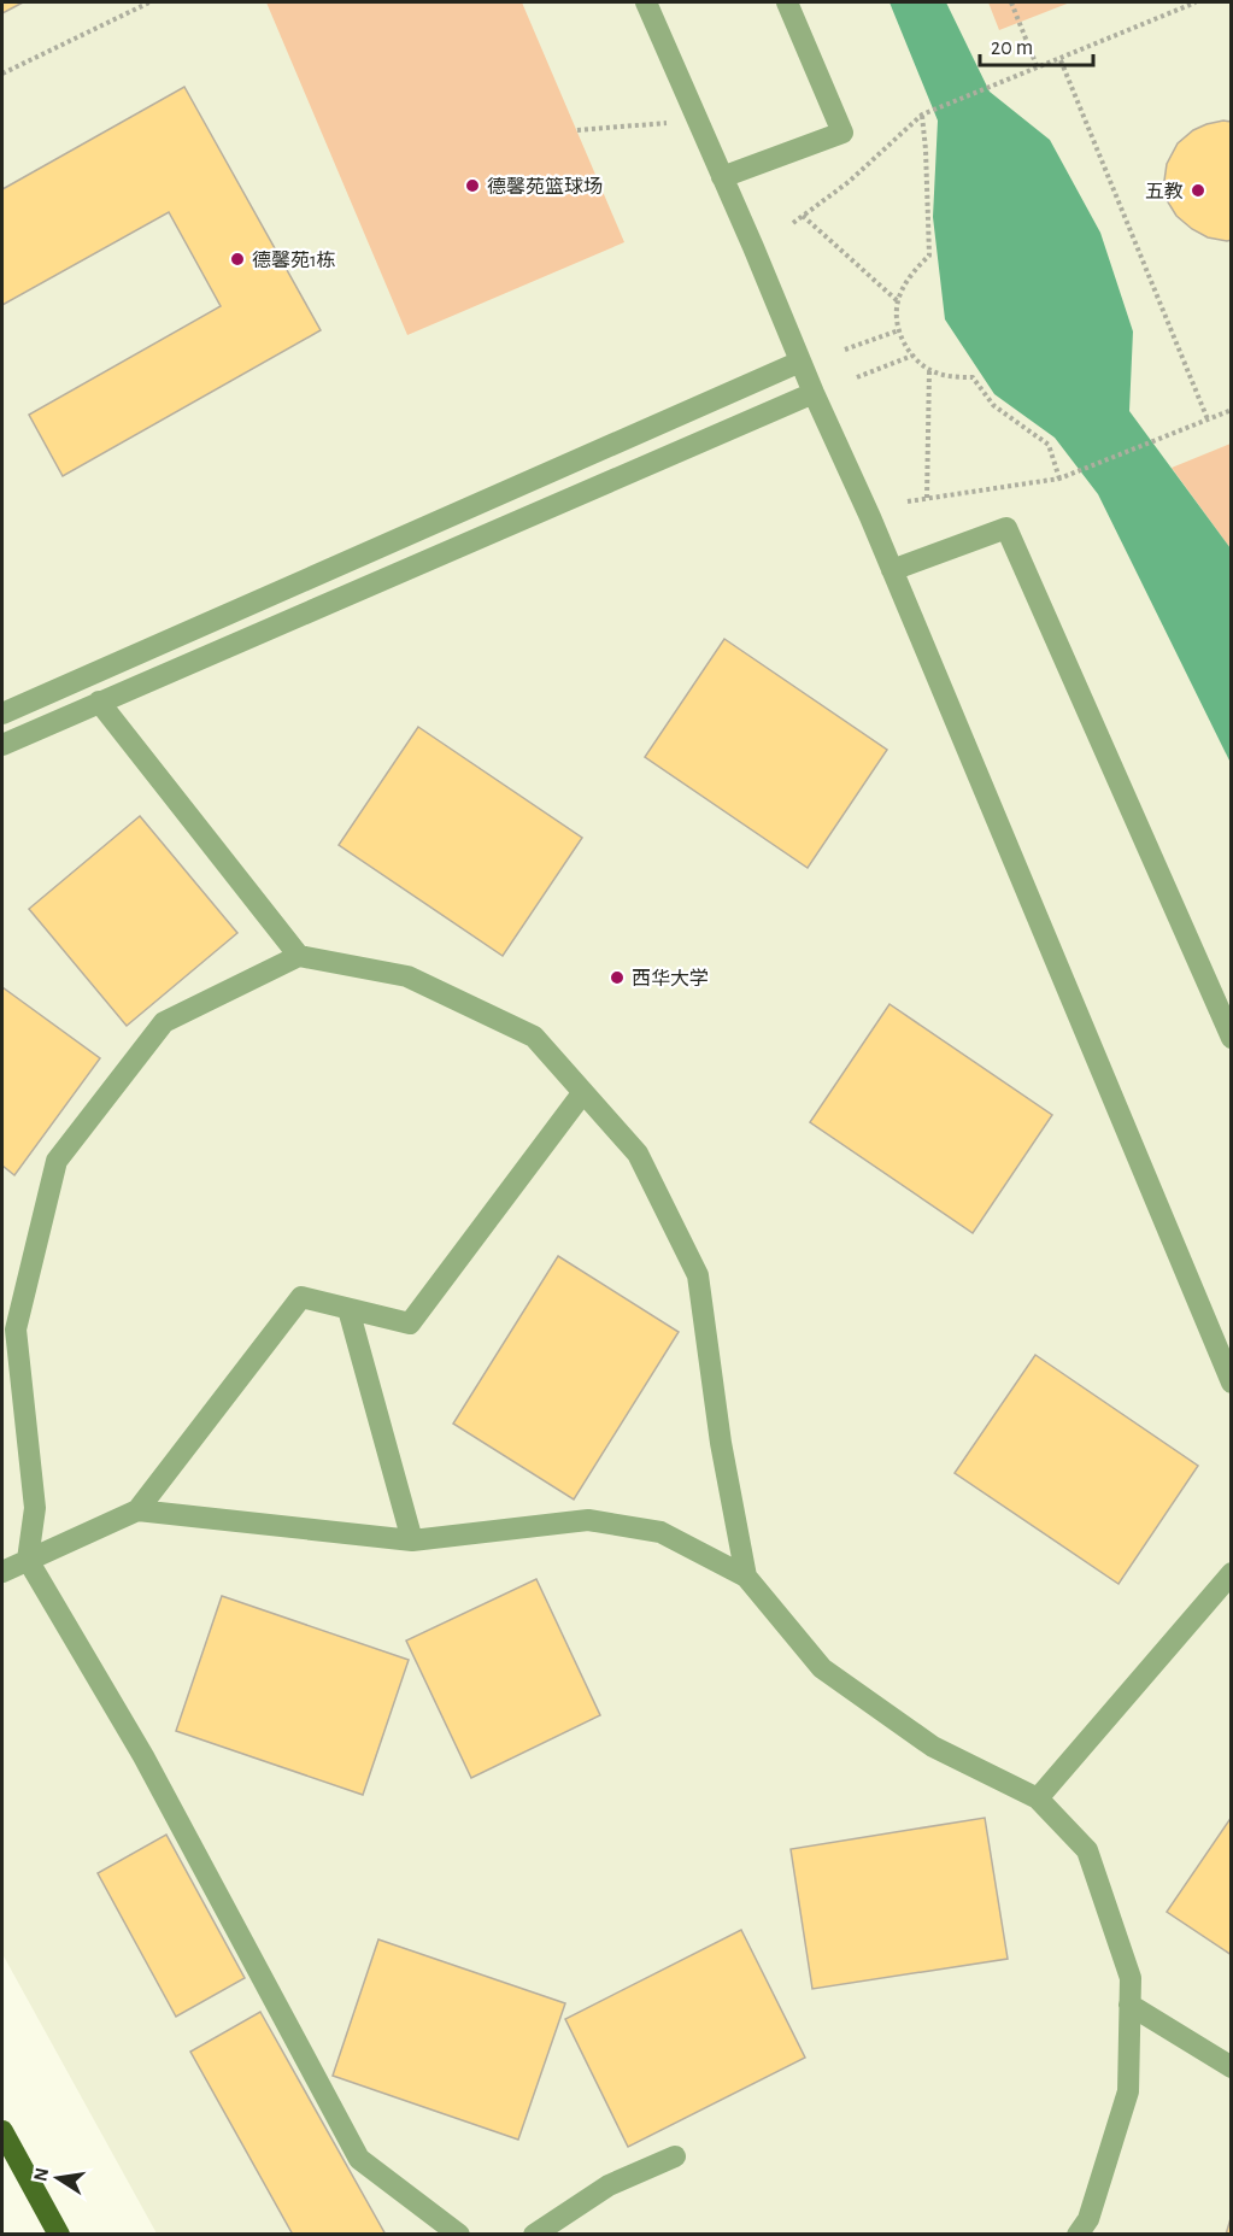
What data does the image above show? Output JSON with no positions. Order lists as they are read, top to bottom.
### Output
{
  "places": [
    "德馨苑篮球场",
    "五教",
    "德馨苑1栋",
    "西华大学"
  ],
  "scale_bar": "20 m",
  "north": "left"
}
